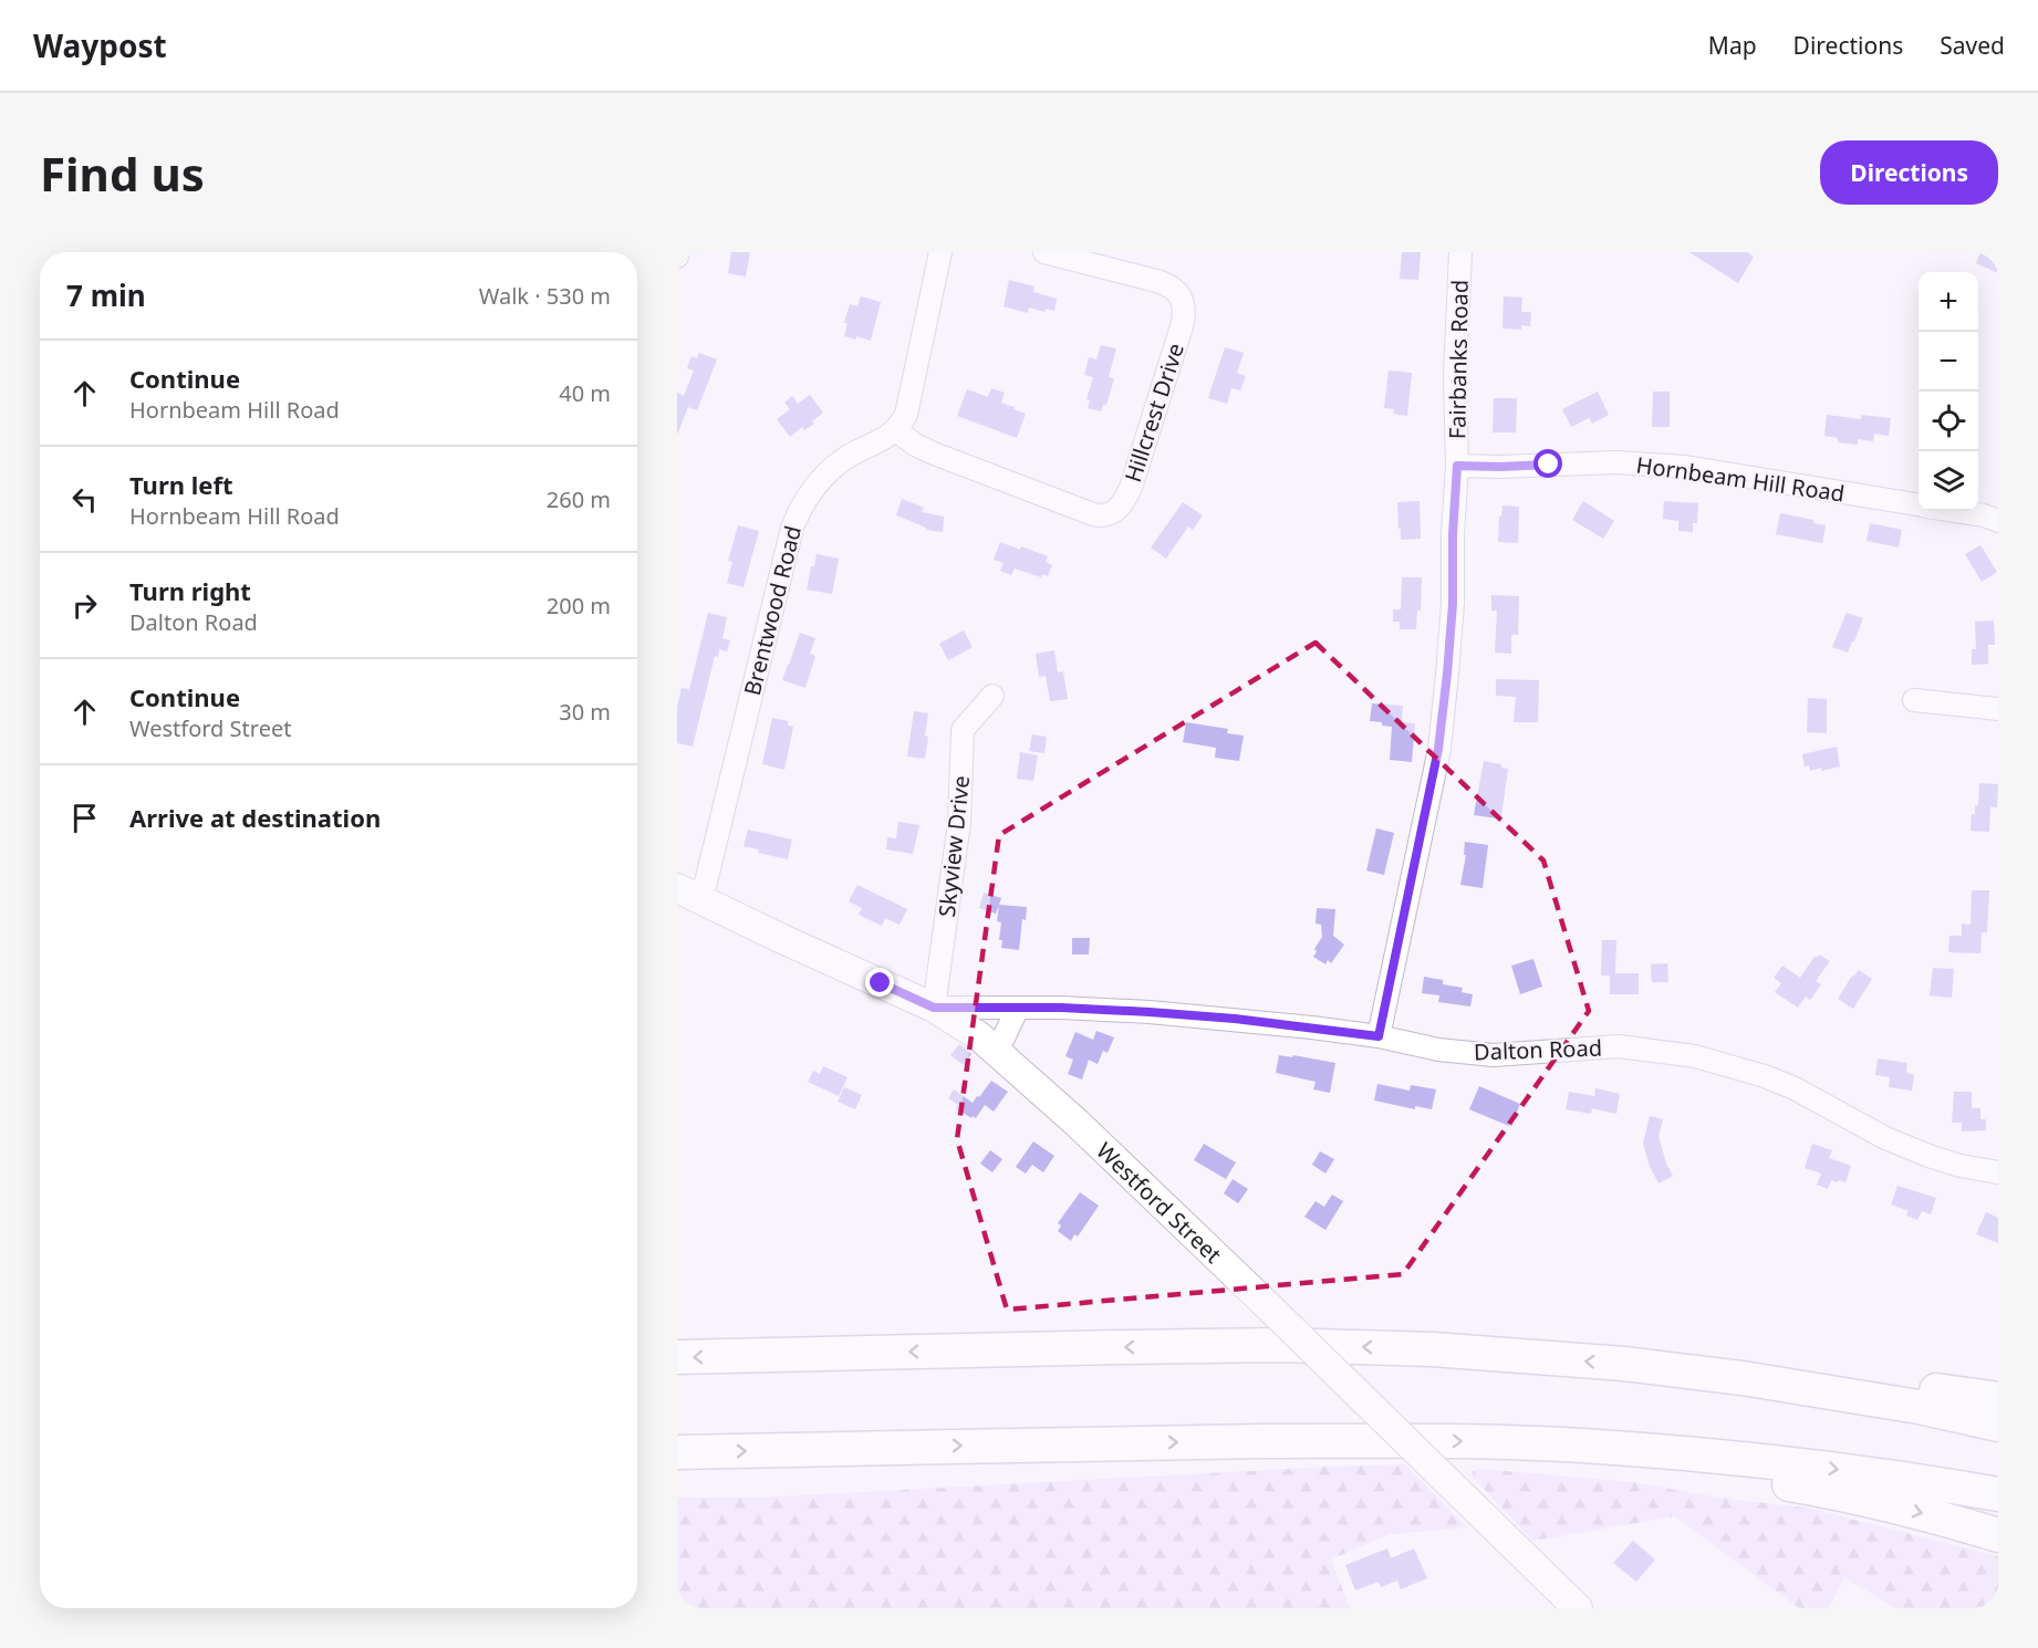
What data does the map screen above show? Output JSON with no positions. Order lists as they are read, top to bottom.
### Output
{
  "streets": {
    "main road": ["Westford Street"],
    "street": [
      "Fairbanks Road",
      "Hillcrest Drive",
      "Hornbeam Hill Road",
      "Brentwood Road",
      "Skyview Drive",
      "Dalton Road"
    ]
  },
  "crossings": [
    ["Fairbanks Road", "Hornbeam Hill Road"],
    ["Hillcrest Drive", "Brentwood Road"],
    ["Brentwood Road", "Westford Street"],
    ["Skyview Drive", "Dalton Road"],
    ["Skyview Drive", "Westford Street"],
    ["Dalton Road", "Westford Street"]
  ],
  "page": {
    "header": "Waypost",
    "nav": ["Map", "Directions", "Saved"],
    "buttons": "Directions",
    "title": "Find us",
    "heading": ["7 min", "Walk · 530 m"],
    "map_buttons": ["+", "−"],
    "list": [
      ["Continue", "Hornbeam Hill Road", "40 m"],
      ["Turn left", "Hornbeam Hill Road", "260 m"],
      ["Turn right", "Dalton Road", "200 m"],
      ["Continue", "Westford Street", "30 m"],
      "Arrive at destination"
    ]
  }
}
